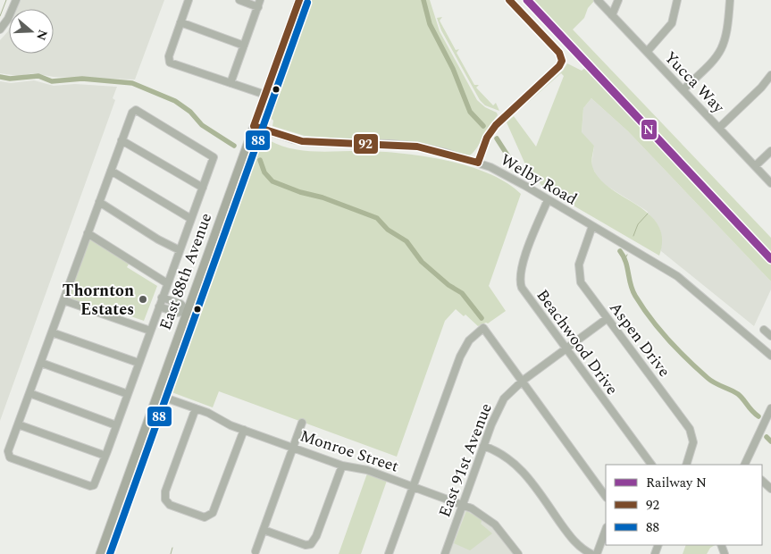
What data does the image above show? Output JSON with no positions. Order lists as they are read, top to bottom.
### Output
{
  "streets": {
    "main road": ["East 88th Avenue"],
    "street": [
      "Yucca Way",
      "Welby Road",
      "Aspen Drive",
      "Beachwood Drive",
      "Monroe Street",
      "East 91st Avenue"
    ]
  },
  "crossings": [
    ["Welby Road", "East 88th Avenue"],
    ["Welby Road", "Aspen Drive"],
    ["Welby Road", "Beachwood Drive"],
    ["East 88th Avenue", "Monroe Street"],
    ["Aspen Drive", "East 91st Avenue"],
    ["Beachwood Drive", "East 91st Avenue"],
    ["Monroe Street", "East 91st Avenue"]
  ],
  "places": ["Thornton Estates"],
  "lines": ["rail line N", "transit line 92", "transit line 88"],
  "legend": ["Railway N", "92", "88"],
  "north": "right"
}
